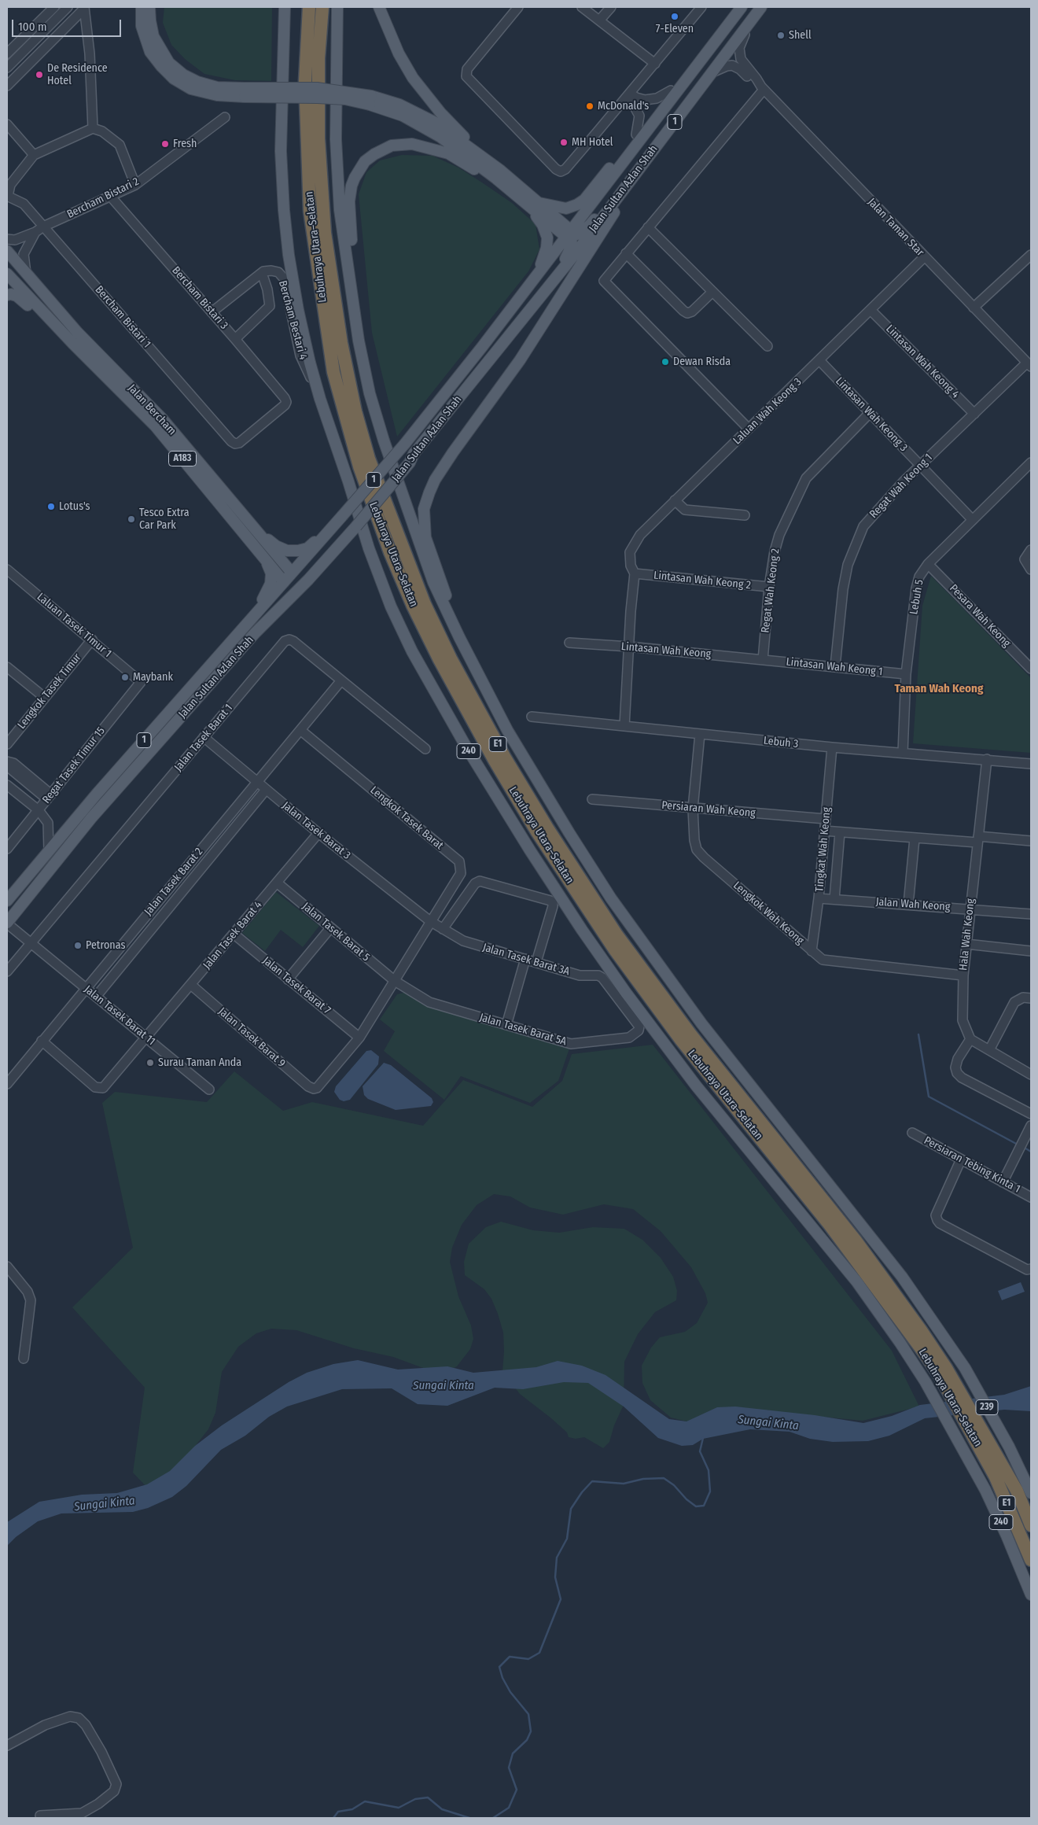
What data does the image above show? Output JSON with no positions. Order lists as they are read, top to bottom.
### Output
{
  "streets": {
    "highway": ["Lebuhraya Utara–Selatan", "E1"],
    "main road": [
      "1",
      "Jalan Sultan Azlan Shah",
      "Jalan Bercham",
      "A183",
      "240",
      "239"
    ],
    "street": [
      "Bercham Bistari 2",
      "Jalan Taman Star",
      "Bercham Bistari 3",
      "Bercham Bistari 1",
      "Bercham Bestari 4",
      "Lintasan Wah Keong 4",
      "Laluan Wah Keong 3",
      "Lintasan Wah Keong 3",
      "Regat Wah Keong 1",
      "Lintasan Wah Keong 2",
      "Regat Wah Keong 2",
      "Lebuh 5",
      "Pesara Wah Keong",
      "Laluan Tasek Timur 1",
      "Lintasan Wah Keong",
      "Lintasan Wah Keong 1",
      "Lengkok Tasek Timur",
      "Jalan Tasek Barat 1",
      "Lebuh 3",
      "Regat Tasek Timur 15",
      "Persiaran Wah Keong",
      "Lengkok Tasek Barat",
      "Jalan Tasek Barat 3",
      "Tingkat Wah Keong",
      "Jalan Tasek Barat 2",
      "Jalan Wah Keong",
      "Lengkok Wah Keong",
      "Jalan Tasek Barat 5",
      "Hala Wah Keong",
      "Jalan Tasek Barat 4",
      "Jalan Tasek Barat 3A",
      "Jalan Tasek Barat 7",
      "Jalan Tasek Barat 11",
      "Jalan Tasek Barat 5A",
      "Jalan Tasek Barat 9",
      "Persiaran Tebing Kinta 1"
    ]
  },
  "crossings": [
    ["Jalan Sultan Azlan Shah", "Jalan Taman Star"],
    ["Jalan Sultan Azlan Shah", "Jalan Bercham"],
    ["Jalan Sultan Azlan Shah", "Jalan Tasek Barat 11"],
    ["Bercham Bistari 2", "Bercham Bistari 3"],
    ["Bercham Bistari 2", "Bercham Bistari 1"],
    ["Bercham Bistari 2", "Jalan Bercham"],
    ["Jalan Taman Star", "Laluan Wah Keong 3"],
    ["Jalan Taman Star", "Regat Wah Keong 1"],
    ["Bercham Bistari 3", "Bercham Bistari 1"],
    ["Bercham Bestari 4", "240"],
    ["Lintasan Wah Keong 4", "Laluan Wah Keong 3"],
    ["Lintasan Wah Keong 4", "Regat Wah Keong 1"],
    ["Laluan Wah Keong 3", "Lintasan Wah Keong 3"],
    ["Laluan Wah Keong 3", "Lintasan Wah Keong 2"],
    ["Laluan Wah Keong 3", "Lintasan Wah Keong"],
    ["Laluan Wah Keong 3", "Lebuh 3"],
    ["Lintasan Wah Keong 3", "Regat Wah Keong 1"],
    ["Lintasan Wah Keong 3", "Regat Wah Keong 2"],
    ["Lintasan Wah Keong 3", "Lebuh 5"],
    ["Regat Wah Keong 1", "Lintasan Wah Keong 1"],
    ["Lintasan Wah Keong 2", "Regat Wah Keong 2"],
    ["Regat Wah Keong 2", "Lintasan Wah Keong"],
    ["Regat Wah Keong 2", "Lintasan Wah Keong 1"],
    ["Lebuh 5", "Pesara Wah Keong"],
    ["Lebuh 5", "Lintasan Wah Keong 1"],
    ["Lebuh 5", "Lebuh 3"],
    ["Laluan Tasek Timur 1", "Lengkok Tasek Timur"],
    ["Laluan Tasek Timur 1", "Regat Tasek Timur 15"],
    ["Lintasan Wah Keong", "Lintasan Wah Keong 1"],
    ["Jalan Tasek Barat 1", "Jalan Tasek Barat 3"],
    ["Jalan Tasek Barat 1", "Jalan Tasek Barat 2"],
    ["Jalan Tasek Barat 1", "Jalan Tasek Barat 11"],
    ["Lebuh 3", "Tingkat Wah Keong"],
    ["Lebuh 3", "Lengkok Wah Keong"],
    ["Lebuh 3", "Hala Wah Keong"],
    ["Persiaran Wah Keong", "Tingkat Wah Keong"],
    ["Persiaran Wah Keong", "Lengkok Wah Keong"],
    ["Lengkok Tasek Barat", "Jalan Tasek Barat 3"],
    ["Lengkok Tasek Barat", "Jalan Tasek Barat 2"],
    ["Lengkok Tasek Barat", "Jalan Tasek Barat 5"],
    ["Lengkok Tasek Barat", "Jalan Tasek Barat 3A"],
    ["Lengkok Tasek Barat", "Jalan Tasek Barat 7"],
    ["Lengkok Tasek Barat", "Jalan Tasek Barat 5A"],
    ["Lengkok Tasek Barat", "Jalan Tasek Barat 9"],
    ["Jalan Tasek Barat 3", "Jalan Tasek Barat 2"],
    ["Jalan Tasek Barat 3", "Jalan Tasek Barat 4"],
    ["Jalan Tasek Barat 3", "Jalan Tasek Barat 3A"],
    ["Tingkat Wah Keong", "Jalan Wah Keong"],
    ["Tingkat Wah Keong", "Lengkok Wah Keong"],
    ["Jalan Tasek Barat 2", "Jalan Tasek Barat 4"],
    ["Jalan Tasek Barat 2", "Jalan Tasek Barat 11"],
    ["Jalan Wah Keong", "Hala Wah Keong"],
    ["Lengkok Wah Keong", "Hala Wah Keong"],
    ["Jalan Tasek Barat 5", "Jalan Tasek Barat 4"],
    ["Jalan Tasek Barat 5", "Jalan Tasek Barat 5A"],
    ["Jalan Tasek Barat 4", "Jalan Tasek Barat 7"],
    ["Jalan Tasek Barat 4", "Jalan Tasek Barat 11"],
    ["Jalan Tasek Barat 4", "Jalan Tasek Barat 9"],
    ["Jalan Tasek Barat 3A", "Jalan Tasek Barat 5A"]
  ],
  "districts": ["Taman Wah Keong"],
  "water": ["Sungai Kinta"],
  "places": [
    "7-Eleven",
    "Shell",
    "De Residence Hotel",
    "McDonald's",
    "MH Hotel",
    "Fresh",
    "Dewan Risda",
    "Lotus's",
    "Tesco Extra Car Park",
    "Maybank",
    "Petronas",
    "Surau Taman Anda"
  ],
  "scale_bar": "100 m"
}
